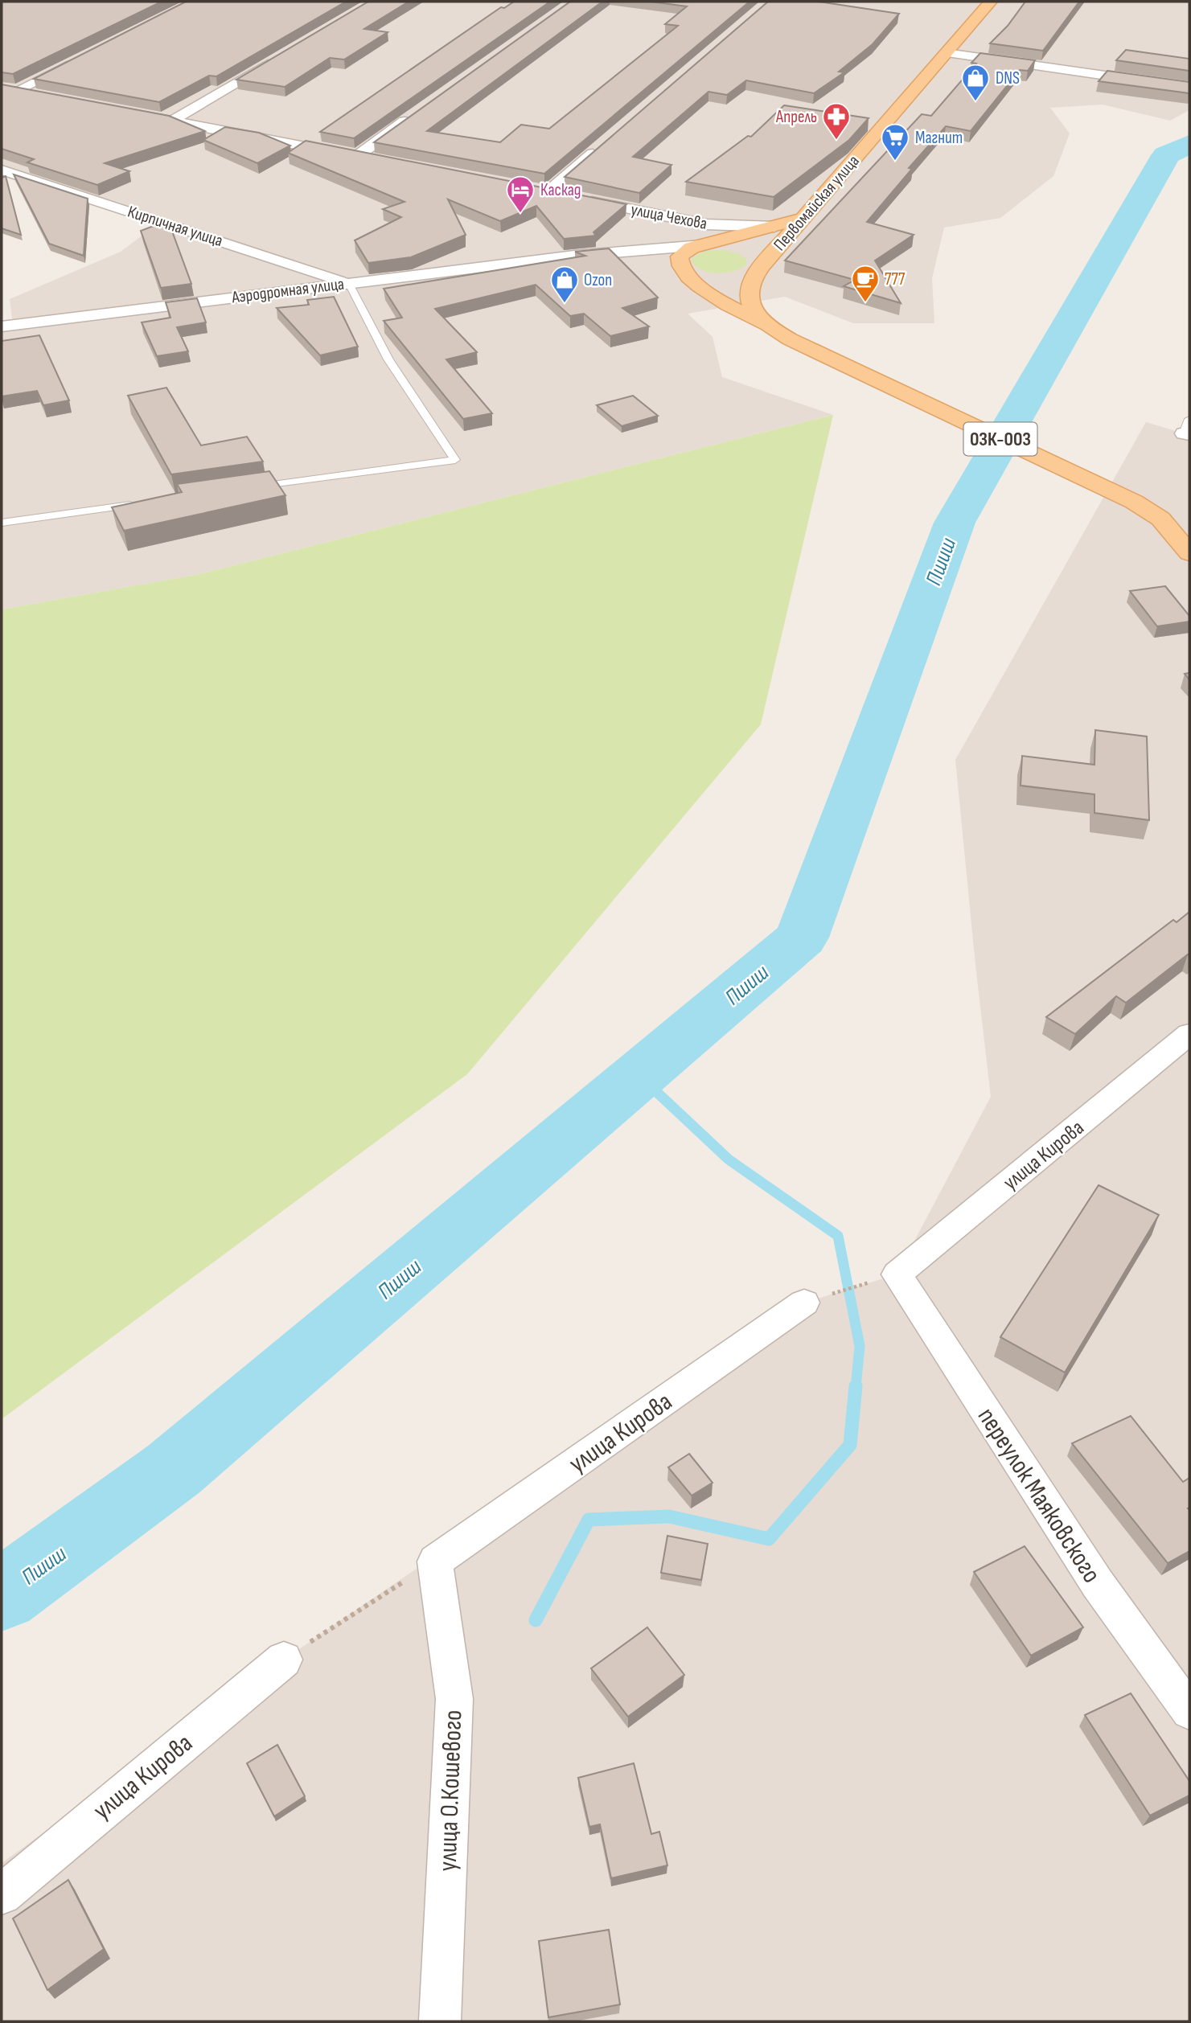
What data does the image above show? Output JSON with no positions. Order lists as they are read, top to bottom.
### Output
{
  "streets": {
    "main road": ["Первомайская улица", "03К-003"],
    "street": [
      "улица Чехова",
      "Кирпичная улица",
      "Аэродромная улица",
      "улица Кирова",
      "переулок Маяковского",
      "улица О.Кошевого"
    ]
  },
  "crossings": [
    ["Первомайская улица", "03К-003"],
    ["Кирпичная улица", "Аэродромная улица"],
    ["Аэродромная улица", "03К-003"],
    ["улица Кирова", "переулок Маяковского"],
    ["улица Кирова", "улица О.Кошевого"]
  ],
  "water": ["Пшиш"],
  "places": {
    "shop": ["DNS", "Ozon"],
    "pharmacy": ["Апрель"],
    "supermarket": ["Магнит"],
    "hotel": ["Каскад"],
    "cafe": ["777"]
  }
}
